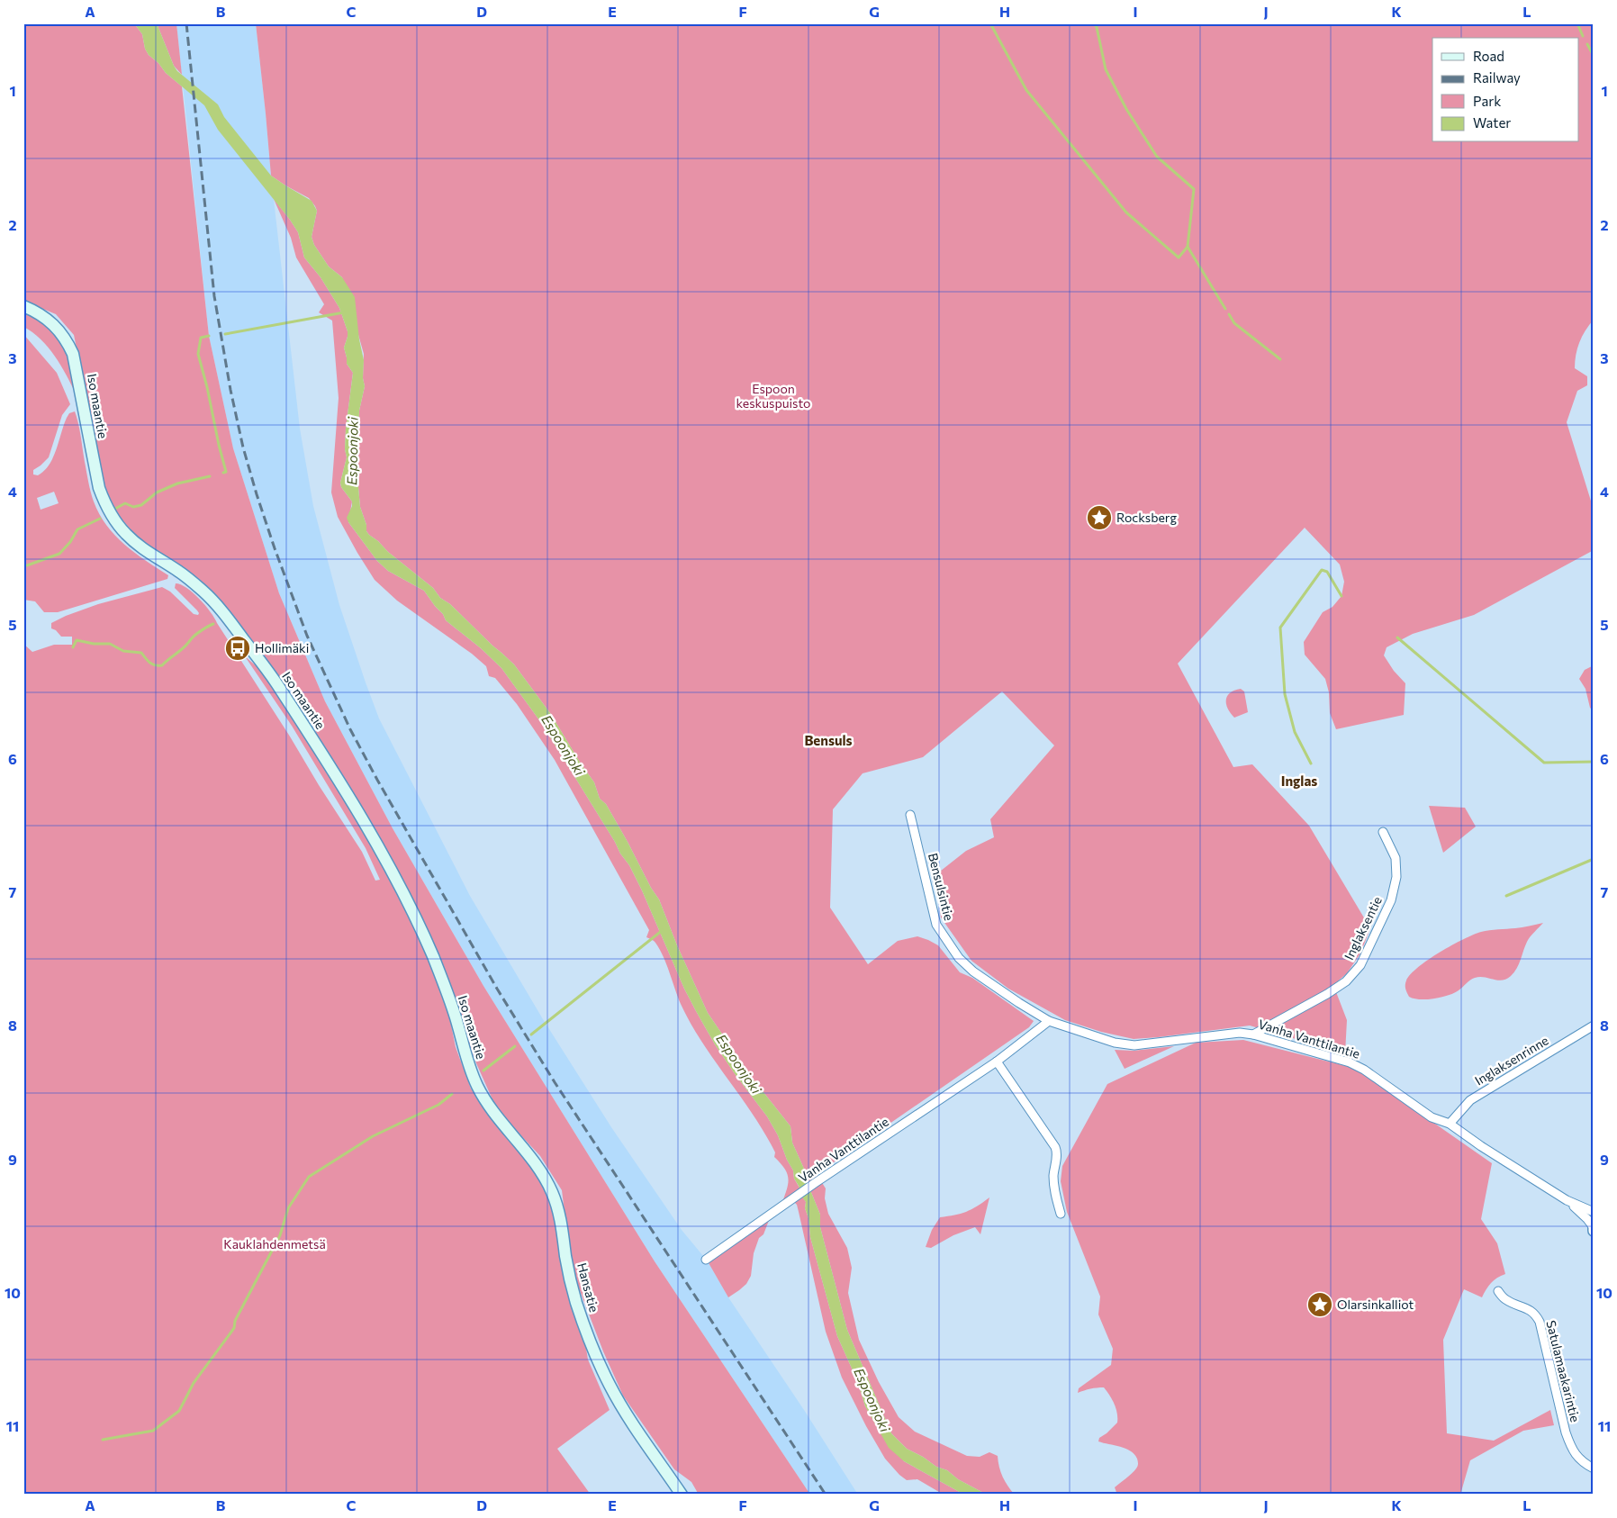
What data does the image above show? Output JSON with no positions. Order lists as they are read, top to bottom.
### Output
{
  "streets": {
    "main road": ["Iso maantie", "Hansatie"],
    "street": [
      "Bensulsintie",
      "Inglaksentie",
      "Vanha Vanttilantie",
      "Inglaksenrinne",
      "Satulamaakarintie"
    ]
  },
  "crossings": [
    ["Iso maantie", "Hansatie"],
    ["Bensulsintie", "Vanha Vanttilantie"],
    ["Inglaksentie", "Vanha Vanttilantie"],
    ["Vanha Vanttilantie", "Inglaksenrinne"]
  ],
  "districts": ["Bensuls", "Inglas"],
  "water": ["Espoonjoki"],
  "parks": ["Espoon keskuspuisto", "Kauklahdenmetsä"],
  "places": {
    "place": ["Rocksberg", "Olarsinkalliot"],
    "bus stop": ["Hollimäki"]
  },
  "legend": [
    "Road",
    "Railway",
    "Park",
    "Water"
  ],
  "grid": {
    "columns": [
      "A",
      "B",
      "C",
      "D",
      "E",
      "F",
      "G",
      "H",
      "I",
      "J",
      "K",
      "L"
    ],
    "rows": [
      "1",
      "2",
      "3",
      "4",
      "5",
      "6",
      "7",
      "8",
      "9",
      "10",
      "11"
    ]
  }
}
